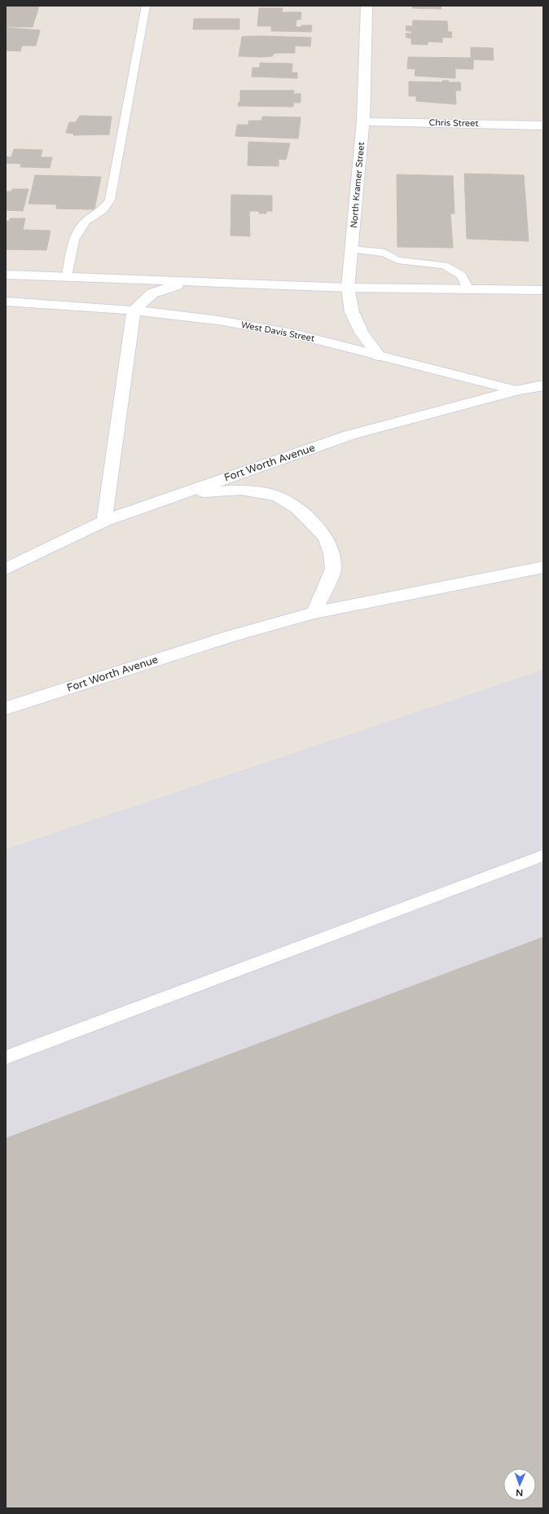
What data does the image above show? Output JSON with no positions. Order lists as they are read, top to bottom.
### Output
{
  "streets": {
    "main road": [
      "Chris Street",
      "North Kramer Street",
      "West Davis Street",
      "Fort Worth Avenue"
    ]
  },
  "crossings": [
    ["Chris Street", "North Kramer Street"],
    ["North Kramer Street", "West Davis Street"],
    ["West Davis Street", "Fort Worth Avenue"]
  ],
  "north": "bottom"
}
